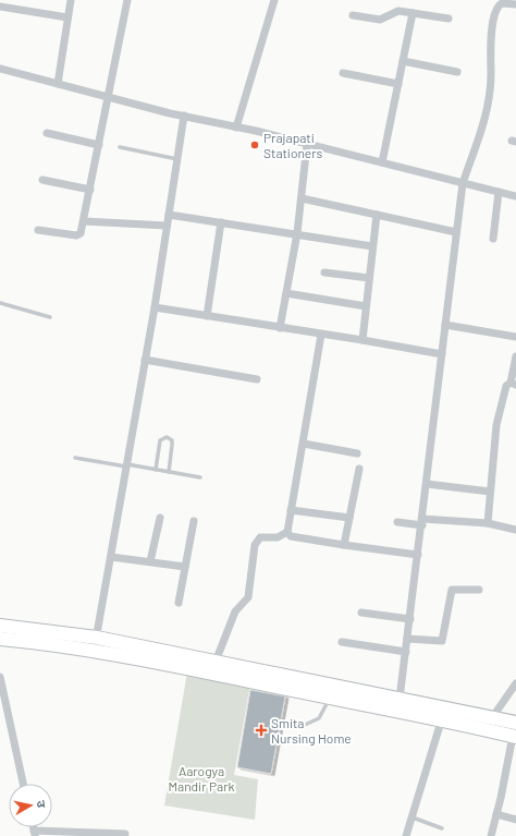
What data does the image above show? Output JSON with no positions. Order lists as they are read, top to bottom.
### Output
{
  "parks": ["Aarogya Mandir Park"],
  "places": {
    "other": ["Prajapati Stationers"],
    "health": ["Smita Nursing Home"]
  },
  "north": "right"
}
